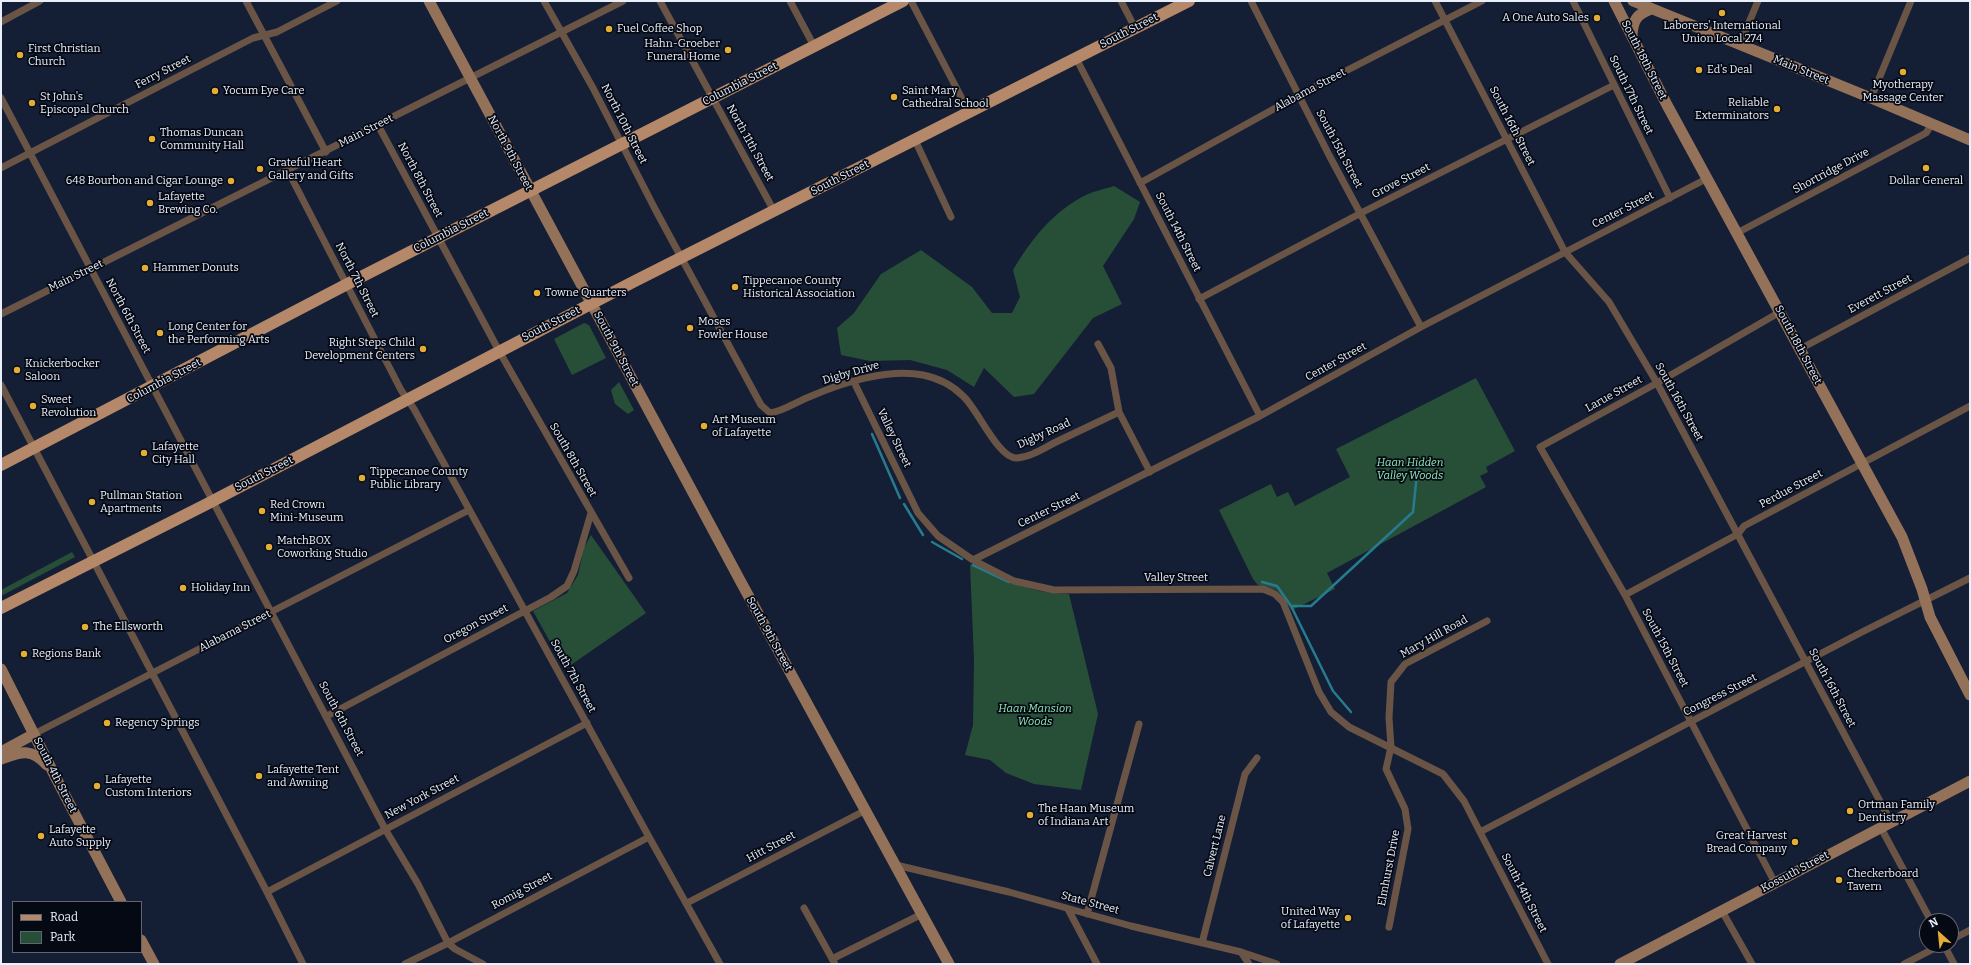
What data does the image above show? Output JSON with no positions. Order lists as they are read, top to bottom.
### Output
{
  "streets": {
    "main road": [
      "South Street",
      "South 18th Street",
      "Main Street",
      "Columbia Street",
      "Alabama Street",
      "North 9th Street",
      "South 9th Street",
      "South 4th Street",
      "Kossuth Street"
    ],
    "street": [
      "Ferry Street",
      "South 17th Street",
      "North 10th Street",
      "South 16th Street",
      "North 11th Street",
      "South 15th Street",
      "Shortridge Drive",
      "North 8th Street",
      "Grove Street",
      "Center Street",
      "South 14th Street",
      "North 7th Street",
      "Everett Street",
      "North 6th Street",
      "Digby Drive",
      "Larue Street",
      "Digby Road",
      "Valley Street",
      "South 8th Street",
      "Perdue Street",
      "Oregon Street",
      "Mary Hill Road",
      "South 7th Street",
      "Congress Street",
      "South 6th Street",
      "New York Street",
      "Calvert Lane",
      "Hitt Street",
      "Elmhurst Drive",
      "Romig Street",
      "State Street"
    ]
  },
  "crossings": [
    ["South Street", "North 10th Street"],
    ["South Street", "North 11th Street"],
    ["South Street", "North 9th Street"],
    ["South Street", "North 8th Street"],
    ["South Street", "South 14th Street"],
    ["South Street", "North 7th Street"],
    ["South Street", "North 6th Street"],
    ["South Street", "South 9th Street"],
    ["South Street", "South 8th Street"],
    ["South Street", "South 7th Street"],
    ["South Street", "South 6th Street"],
    ["South 18th Street", "Shortridge Drive"],
    ["South 18th Street", "Center Street"],
    ["South 18th Street", "Everett Street"],
    ["South 18th Street", "Larue Street"],
    ["South 18th Street", "Perdue Street"],
    ["South 18th Street", "Congress Street"],
    ["Main Street", "North 10th Street"],
    ["Main Street", "North 9th Street"],
    ["Main Street", "Shortridge Drive"],
    ["Main Street", "North 8th Street"],
    ["Main Street", "North 7th Street"],
    ["Main Street", "North 6th Street"],
    ["Ferry Street", "North 6th Street"],
    ["Columbia Street", "North 10th Street"],
    ["Columbia Street", "North 11th Street"],
    ["Columbia Street", "North 9th Street"],
    ["Columbia Street", "North 8th Street"],
    ["Columbia Street", "North 7th Street"],
    ["Columbia Street", "North 6th Street"],
    ["Alabama Street", "South 16th Street"],
    ["Alabama Street", "South 15th Street"],
    ["Alabama Street", "South 14th Street"],
    ["Alabama Street", "South 7th Street"],
    ["Alabama Street", "South 6th Street"],
    ["Alabama Street", "South 4th Street"],
    ["South 17th Street", "Grove Street"],
    ["South 17th Street", "Center Street"],
    ["North 10th Street", "Digby Drive"],
    ["South 16th Street", "Grove Street"],
    ["South 16th Street", "Center Street"],
    ["South 16th Street", "Larue Street"],
    ["South 16th Street", "Perdue Street"],
    ["South 16th Street", "Congress Street"],
    ["South 16th Street", "Kossuth Street"],
    ["South 15th Street", "Grove Street"],
    ["South 15th Street", "Center Street"],
    ["South 15th Street", "Larue Street"],
    ["South 15th Street", "Perdue Street"],
    ["South 15th Street", "Congress Street"],
    ["South 15th Street", "Kossuth Street"],
    ["North 9th Street", "South 9th Street"],
    ["North 8th Street", "South 8th Street"],
    ["Grove Street", "South 14th Street"],
    ["Center Street", "South 14th Street"],
    ["Center Street", "Valley Street"],
    ["South 14th Street", "Valley Street"],
    ["South 14th Street", "Congress Street"],
    ["North 7th Street", "South 7th Street"],
    ["North 6th Street", "South 6th Street"],
    ["South 9th Street", "Hitt Street"],
    ["South 9th Street", "State Street"],
    ["Digby Drive", "Digby Road"],
    ["Digby Drive", "Valley Street"],
    ["Valley Street", "Mary Hill Road"],
    ["Valley Street", "Congress Street"],
    ["Valley Street", "Elmhurst Drive"],
    ["South 8th Street", "Oregon Street"],
    ["Oregon Street", "South 7th Street"],
    ["Oregon Street", "South 6th Street"],
    ["Mary Hill Road", "Elmhurst Drive"],
    ["South 7th Street", "New York Street"],
    ["South 7th Street", "Hitt Street"],
    ["South 7th Street", "Romig Street"],
    ["South 6th Street", "New York Street"],
    ["South 6th Street", "Romig Street"],
    ["Calvert Lane", "State Street"]
  ],
  "parks": ["Haan Hidden Valley Woods", "Haan Mansion Woods"],
  "places": [
    "Laborers' International Union Local 274",
    "A One Auto Sales",
    "Fuel Coffee Shop",
    "Hahn-Groeber Funeral Home",
    "First Christian Church",
    "Ed's Deal",
    "Myotherapy Massage Center",
    "Yocum Eye Care",
    "Saint Mary Cathedral School",
    "St John's Episcopal Church",
    "Reliable Exterminators",
    "Thomas Duncan Community Hall",
    "Dollar General",
    "Grateful Heart Gallery and Gifts",
    "648 Bourbon and Cigar Lounge",
    "Lafayette Brewing Co.",
    "Hammer Donuts",
    "Tippecanoe County Historical Association",
    "Towne Quarters",
    "Moses Fowler House",
    "Long Center for the Performing Arts",
    "Right Steps Child Development Centers",
    "Knickerbocker Saloon",
    "Sweet Revolution",
    "Art Museum of Lafayette",
    "Lafayette City Hall",
    "Tippecanoe County Public Library",
    "Pullman Station Apartments",
    "Red Crown Mini-Museum",
    "MatchBOX Coworking Studio",
    "Holiday Inn",
    "The Ellsworth",
    "Regions Bank",
    "Regency Springs",
    "Lafayette Tent and Awning",
    "Lafayette Custom Interiors",
    "Ortman Family Dentistry",
    "The Haan Museum of Indiana Art",
    "Lafayette Auto Supply",
    "Great Harvest Bread Company",
    "Checkerboard Tavern",
    "United Way of Lafayette"
  ],
  "legend": ["Road", "Park"],
  "north": "top left"
}
